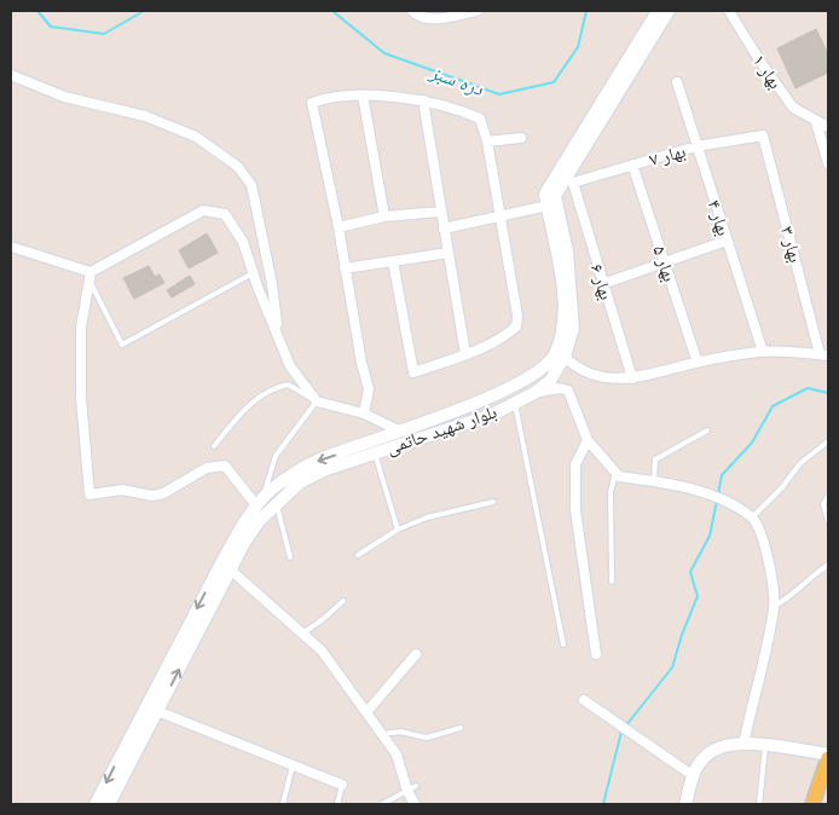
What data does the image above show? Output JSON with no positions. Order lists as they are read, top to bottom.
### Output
{
  "streets": {
    "main road": ["بلوار شهید حاتمی"],
    "street": [
      "بهار ۱",
      "بهار ۷",
      "بهار ۴",
      "بهار ۳",
      "بهار ۵",
      "بهار ۶"
    ]
  },
  "crossings": [
    ["بهار ۷", "بهار ۴"],
    ["بهار ۷", "بهار ۳"],
    ["بهار ۷", "بهار ۵"],
    ["بهار ۷", "بهار ۶"],
    ["بهار ۷", "بلوار شهید حاتمی"],
    ["بهار ۶", "بلوار شهید حاتمی"]
  ],
  "water": ["دره سبز"]
}
